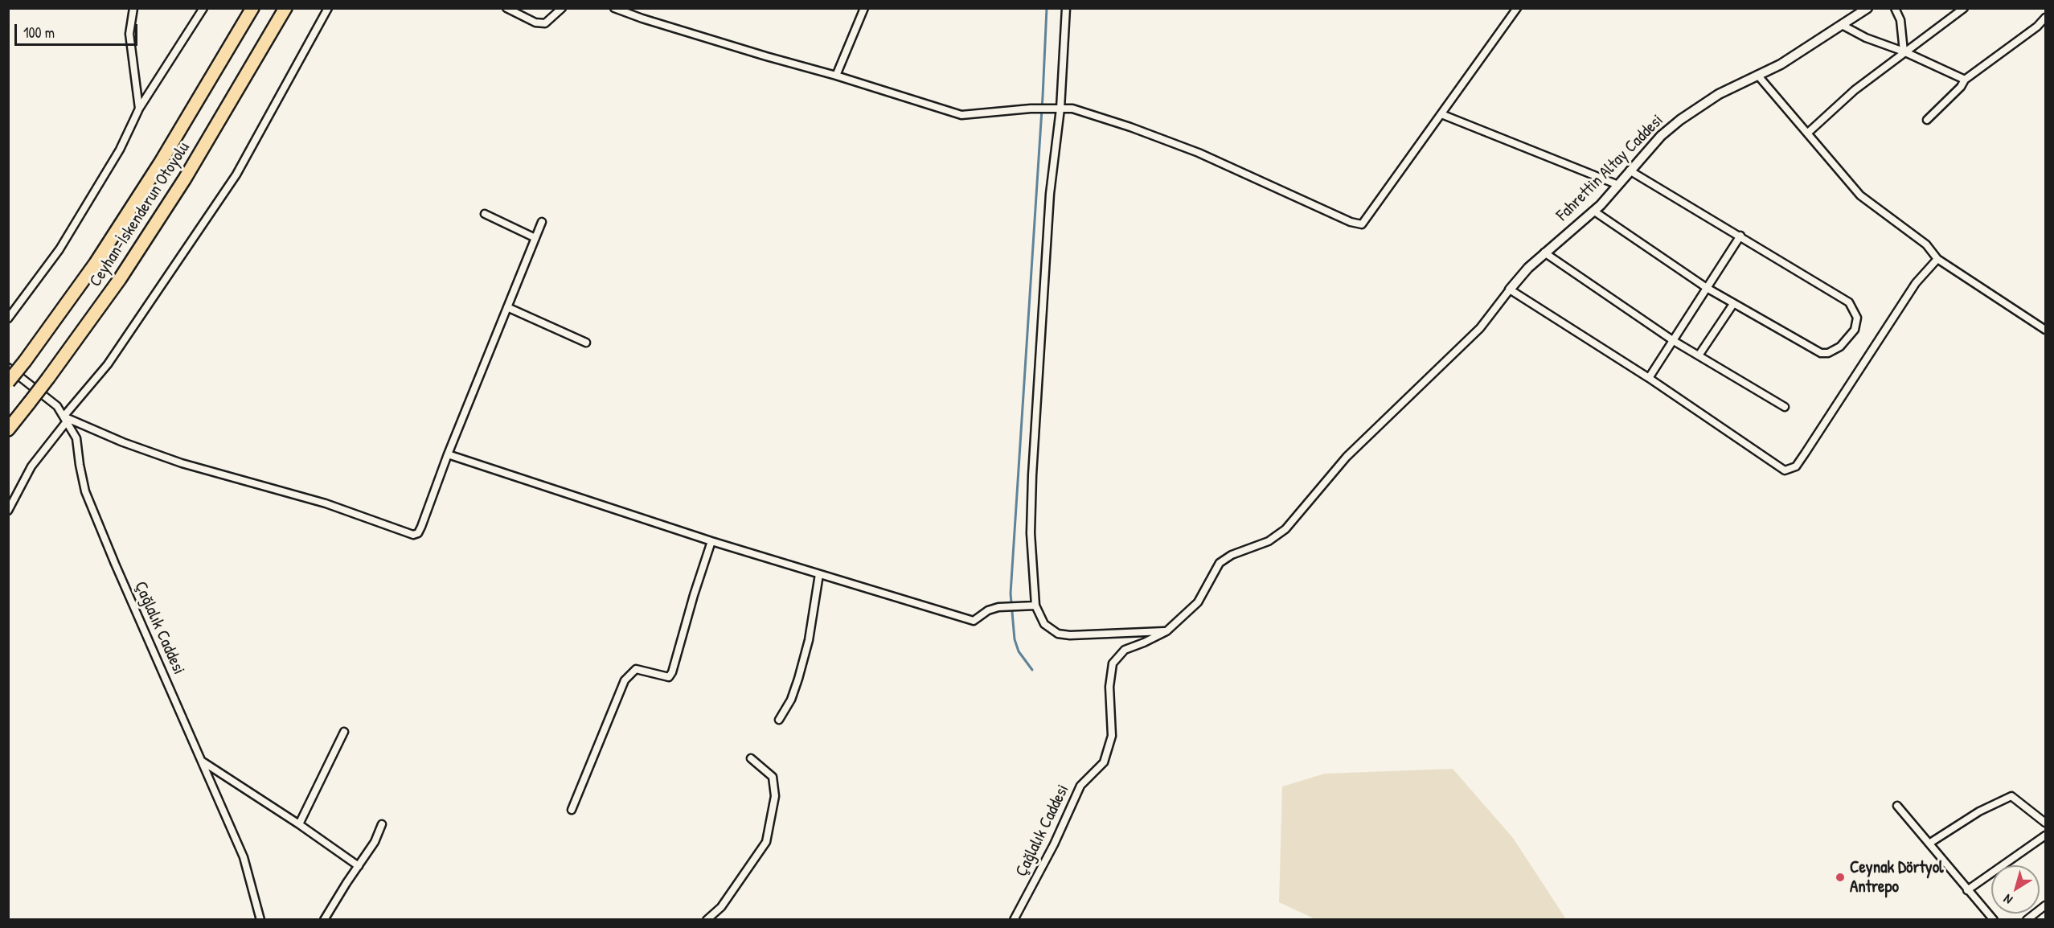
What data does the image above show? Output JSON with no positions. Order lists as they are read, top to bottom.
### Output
{
  "streets": {
    "highway": ["Ceyhan-İskenderun Otoyolu"],
    "street": ["Fahrettin Altay Caddesi", "Çağlalık Caddesi"]
  },
  "places": ["Ceynak Dörtyol Antrepo"],
  "scale_bar": "100 m",
  "north": "bottom left"
}
